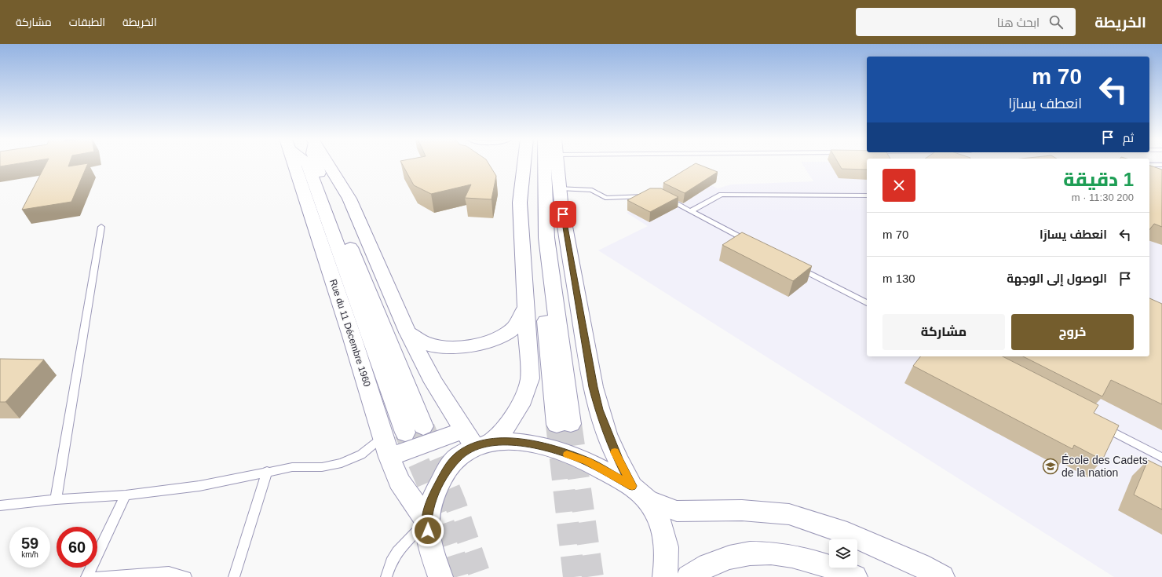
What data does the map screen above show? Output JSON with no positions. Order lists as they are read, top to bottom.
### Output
{
  "streets": {
    "main road": ["Rue du 11 Décembre 1960"]
  },
  "places": {
    "school or university": ["École des Cadets de la nation"]
  },
  "page": {
    "header": "الخريطة",
    "search": "ابحث هنا",
    "nav": ["الخريطة", "الطبقات", "مشاركة"],
    "turn": ["70 m", "انعطف يسارًا"],
    "then": "ثم",
    "heading": ["1 دقيقة", "200 m · 11:30"],
    "list": [
      {
        "name": "انعطف يسارًا",
        "value": "70 m"
      },
      {
        "name": "الوصول إلى الوجهة",
        "value": "130 m"
      }
    ],
    "buttons": ["خروج", "مشاركة"],
    "speed": "59 km/h",
    "limit": "60"
  }
}
